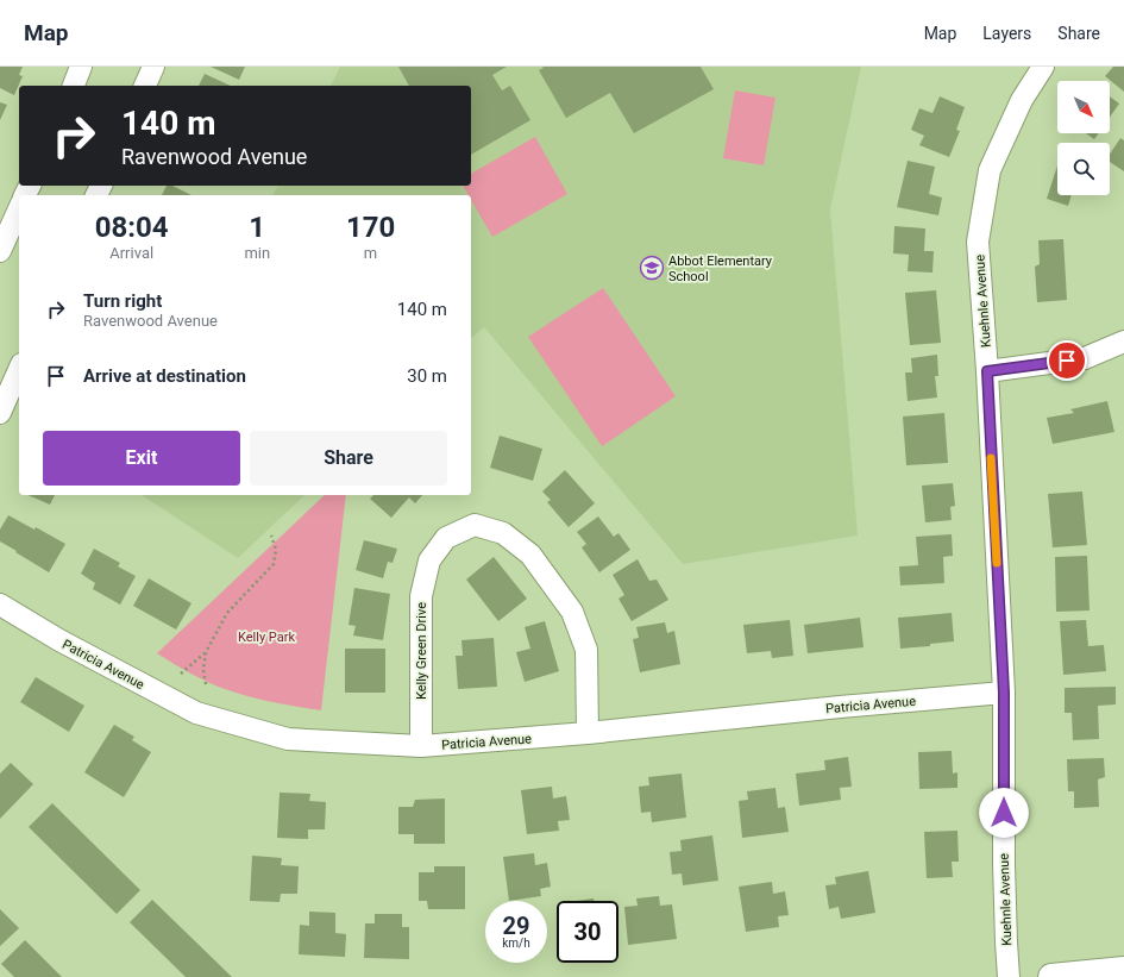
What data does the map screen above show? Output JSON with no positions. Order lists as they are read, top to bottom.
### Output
{
  "streets": {
    "street": ["Kuehnle Avenue", "Kelly Green Drive", "Patricia Avenue"]
  },
  "crossings": [
    ["Kuehnle Avenue", "Patricia Avenue"],
    ["Kelly Green Drive", "Patricia Avenue"]
  ],
  "parks": ["Kelly Park"],
  "places": {
    "school or university": ["Abbot Elementary School"]
  },
  "north": "bottom right",
  "page": {
    "header": "Map",
    "nav": ["Map", "Layers", "Share"],
    "turn": ["140 m", "Ravenwood Avenue"],
    "eta": [
      "08:04",
      "Arrival",
      "1",
      "min",
      "170",
      "m"
    ],
    "list": [
      {
        "name": "Turn right",
        "note": "Ravenwood Avenue",
        "value": "140 m"
      },
      {
        "name": "Arrive at destination",
        "value": "30 m"
      }
    ],
    "buttons": ["Exit", "Share"],
    "speed": "29 km/h",
    "limit": "30"
  }
}
